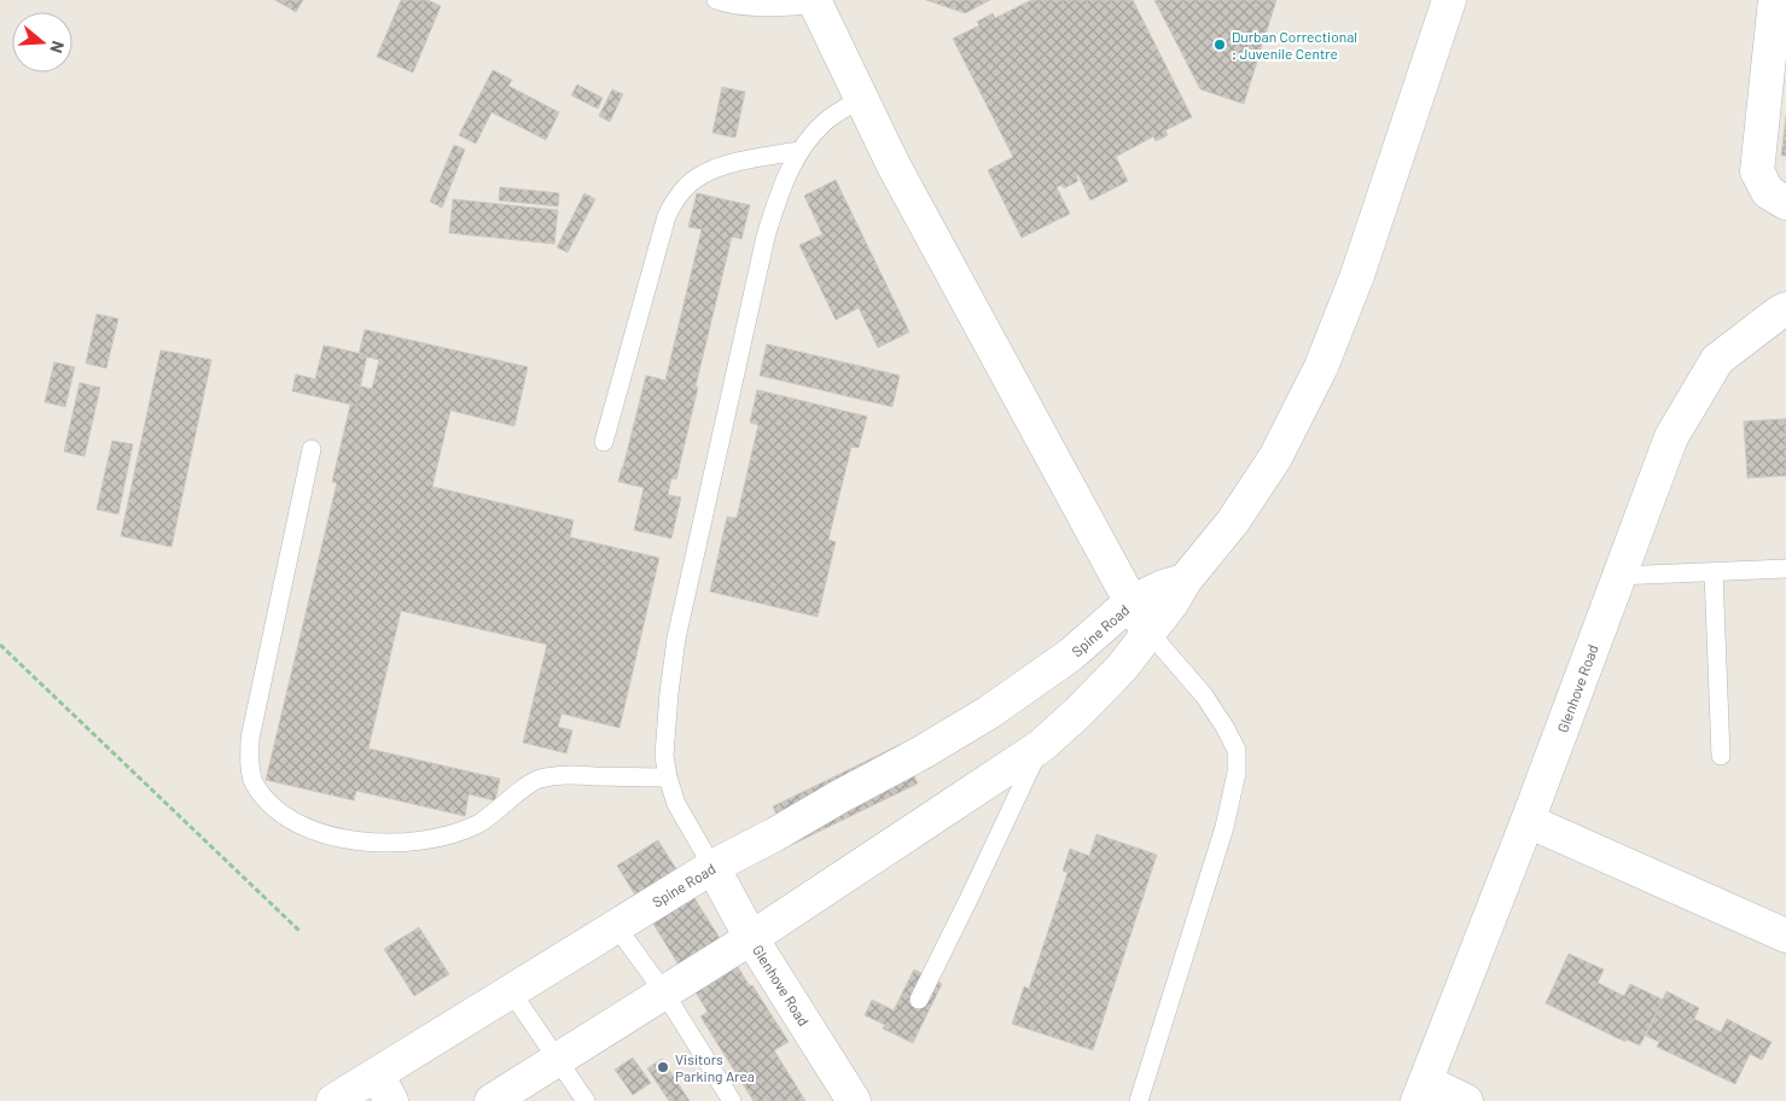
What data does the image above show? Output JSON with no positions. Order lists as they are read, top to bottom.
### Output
{
  "streets": {
    "street": ["Spine Road", "Glenhove Road"]
  },
  "crossings": [
    ["Spine Road", "Glenhove Road"]
  ],
  "places": ["Durban Correctional : Juvenile Centre", "Visitors Parking Area"],
  "north": "right"
}
